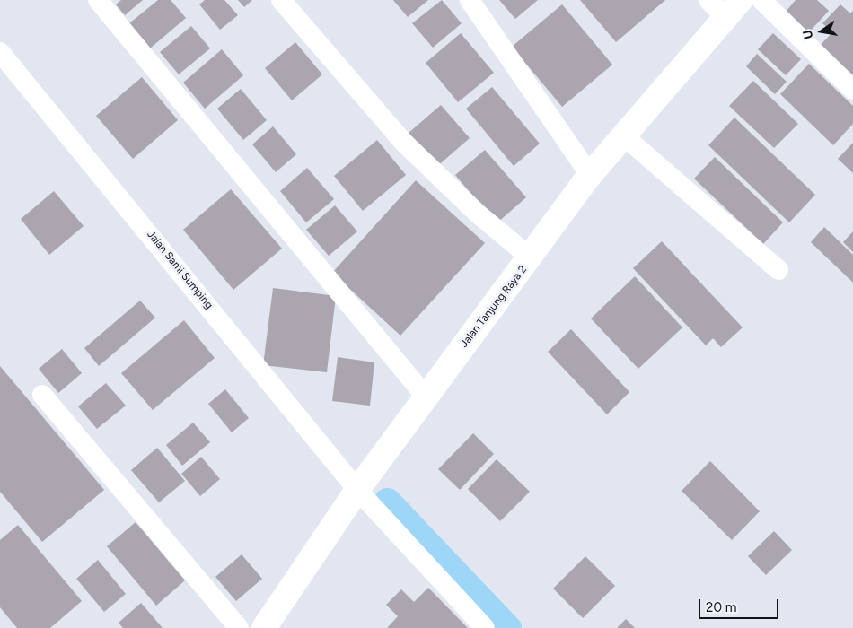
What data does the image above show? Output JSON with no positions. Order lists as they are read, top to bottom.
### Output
{
  "streets": {
    "street": ["Jalan Sami Sumping", "Jalan Tanjung Raya 2"]
  },
  "crossings": [
    ["Jalan Sami Sumping", "Jalan Tanjung Raya 2"]
  ],
  "scale_bar": "20 m",
  "north": "left"
}
